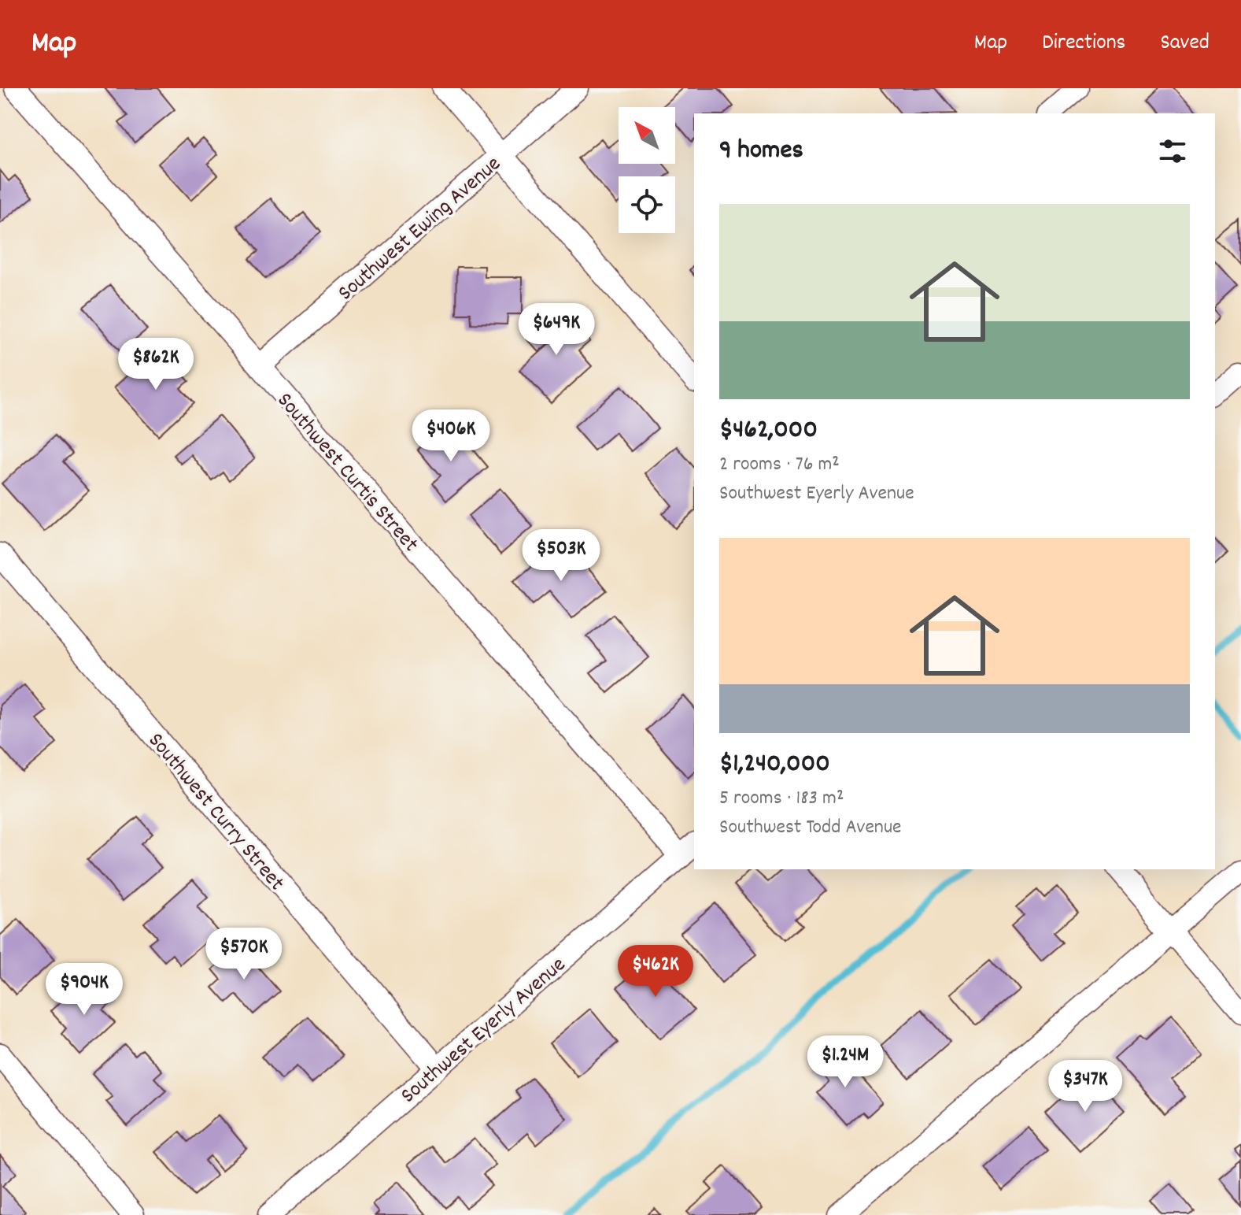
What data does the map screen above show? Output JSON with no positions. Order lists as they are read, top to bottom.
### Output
{
  "streets": {
    "street": [
      "Southwest Ewing Avenue",
      "Southwest Curtis Street",
      "Southwest Curry Street",
      "Southwest Eyerly Avenue"
    ]
  },
  "crossings": [
    ["Southwest Ewing Avenue", "Southwest Curtis Street"],
    ["Southwest Curtis Street", "Southwest Eyerly Avenue"],
    ["Southwest Curry Street", "Southwest Eyerly Avenue"]
  ],
  "north": "top left",
  "page": {
    "header": "Map",
    "nav": ["Map", "Directions", "Saved"],
    "heading": "9 homes",
    "list": [
      {
        "name": "$462,000",
        "note": "2 rooms · 76 m² · Southwest Eyerly Avenue"
      },
      {
        "name": "$1,240,000",
        "note": "5 rooms · 183 m² · Southwest Todd Avenue"
      }
    ],
    "price": [
      "$649K",
      "$862K",
      "$406K",
      "$503K",
      "$570K",
      "$462K",
      "$904K",
      "$1.24M",
      "$347K"
    ]
  }
}
